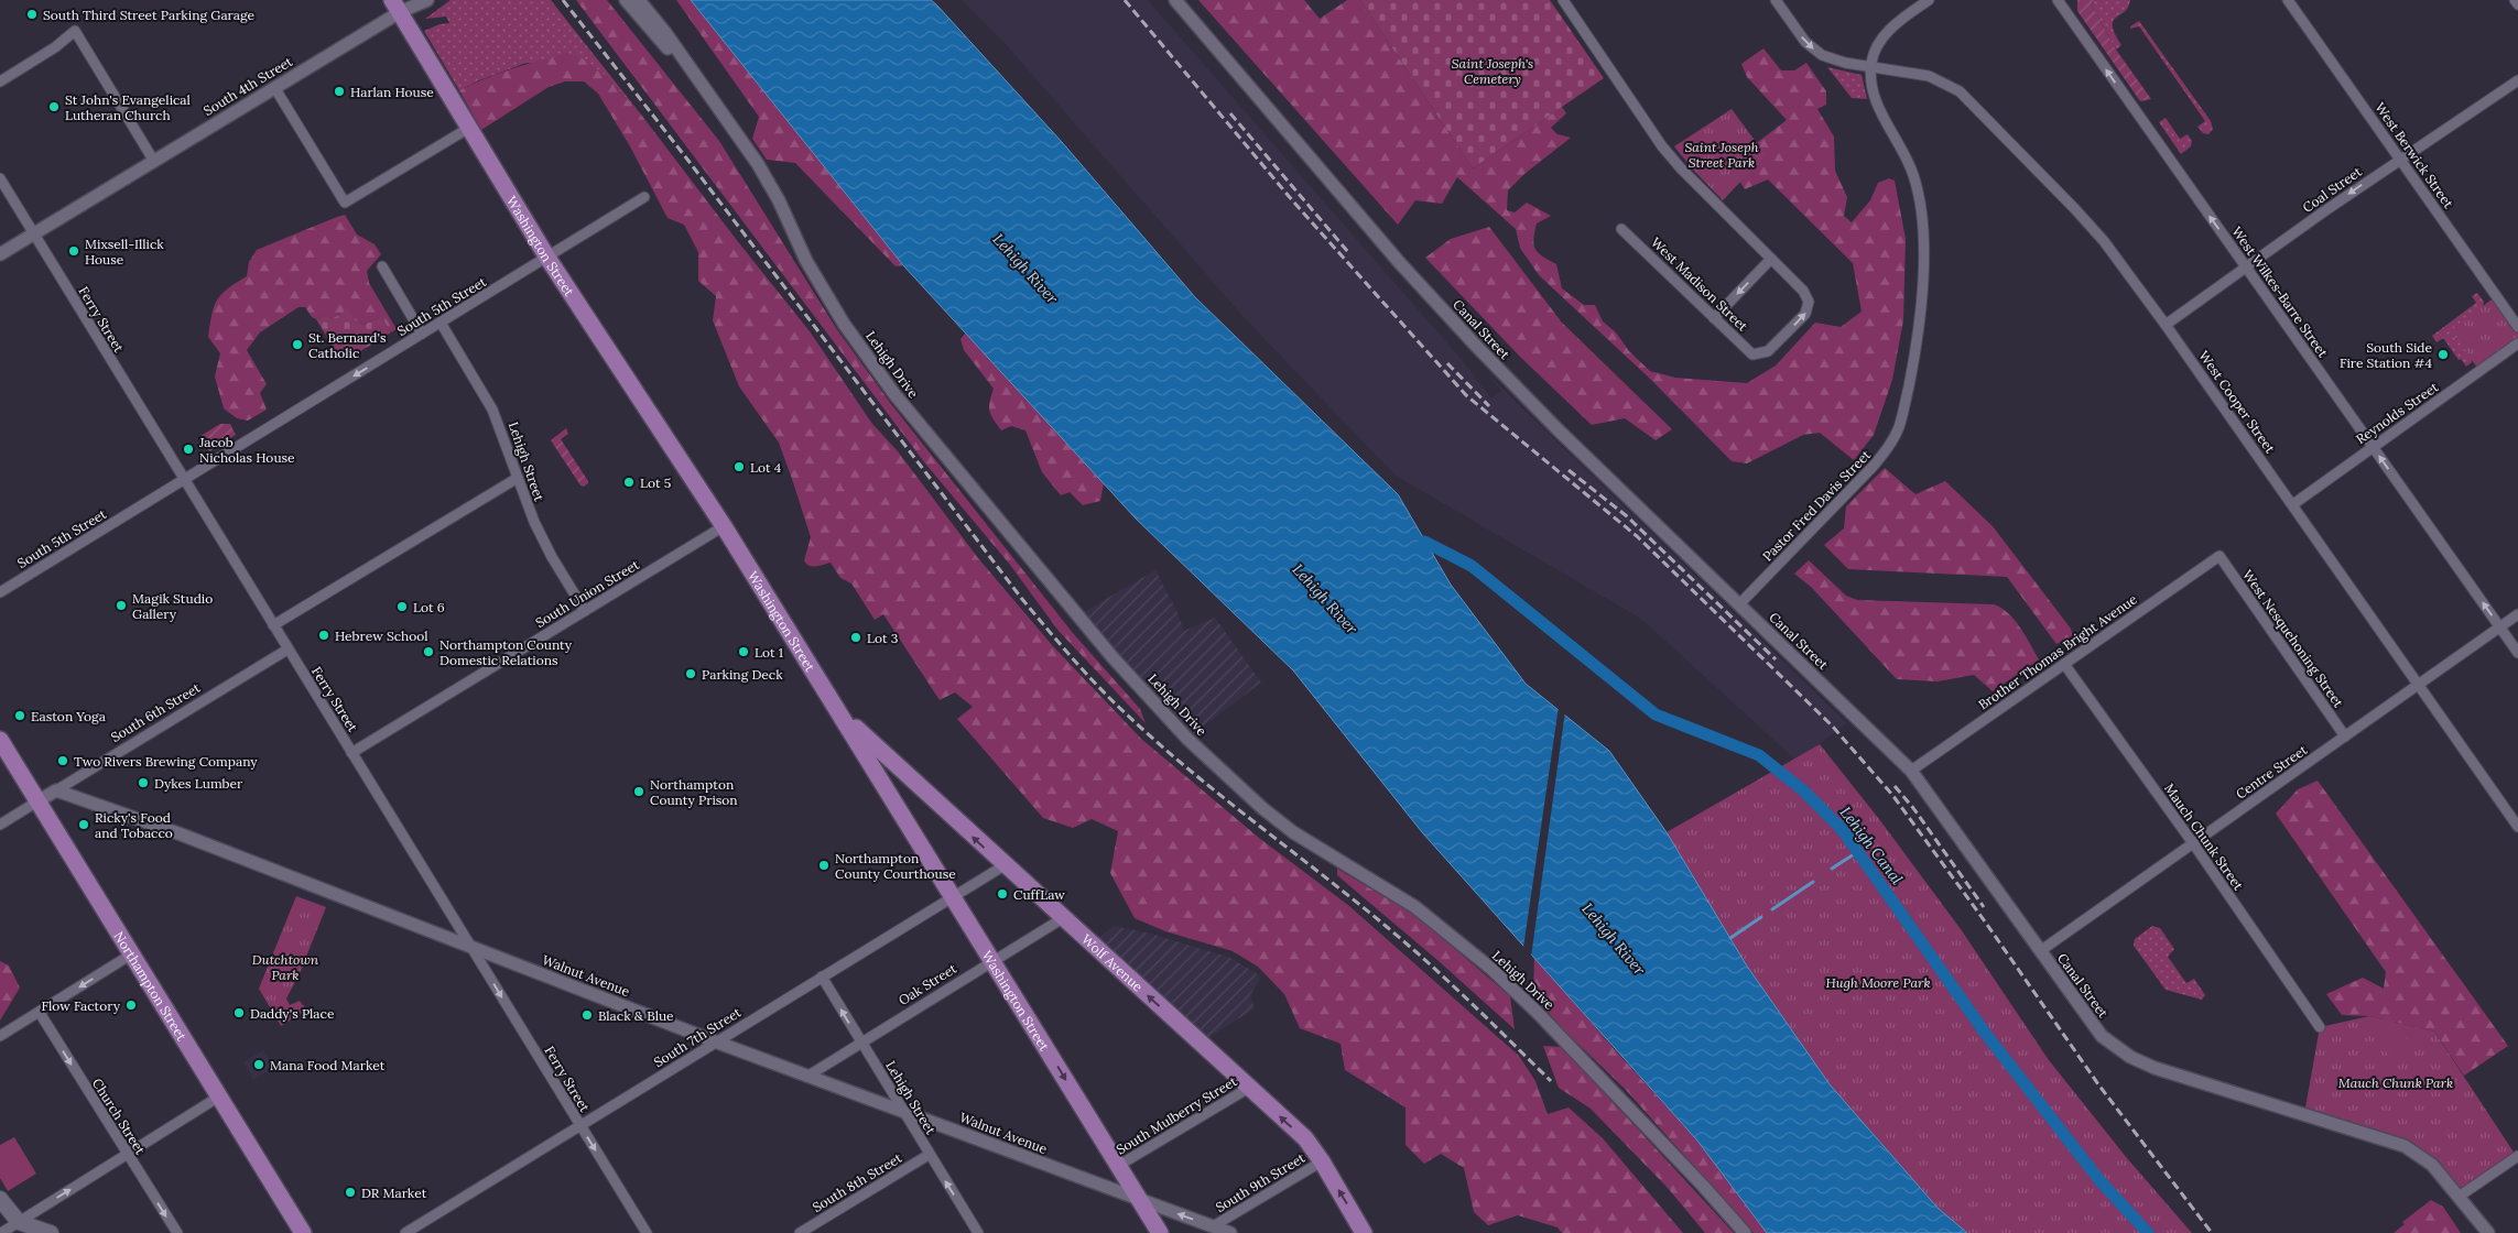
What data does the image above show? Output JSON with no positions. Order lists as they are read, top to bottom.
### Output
{
  "streets": {
    "main road": ["Washington Street", "Wolf Avenue", "Northampton Street"],
    "street": [
      "South 4th Street",
      "West Berwick Street",
      "Coal Street",
      "West Madison Street",
      "West Wilkes-Barre Street",
      "South 5th Street",
      "Ferry Street",
      "Canal Street",
      "Lehigh Drive",
      "West Cooper Street",
      "Reynolds Street",
      "Lehigh Street",
      "Pastor Fred Davis Street",
      "South Union Street",
      "West Nesquehoning Street",
      "Brother Thomas Bright Avenue",
      "South 6th Street",
      "Centre Street",
      "Mauch Chunk Street",
      "Walnut Avenue",
      "Oak Street",
      "South 7th Street",
      "South Mulberry Street",
      "Church Street",
      "South 8th Street",
      "South 9th Street"
    ]
  },
  "crossings": [
    ["South 4th Street", "Washington Street"],
    ["South 4th Street", "Ferry Street"],
    ["West Berwick Street", "Coal Street"],
    ["Coal Street", "West Wilkes-Barre Street"],
    ["Coal Street", "West Cooper Street"],
    ["Washington Street", "South 5th Street"],
    ["Washington Street", "South Union Street"],
    ["Washington Street", "Wolf Avenue"],
    ["Washington Street", "Walnut Avenue"],
    ["Washington Street", "Oak Street"],
    ["Washington Street", "South 7th Street"],
    ["Washington Street", "South Mulberry Street"],
    ["West Wilkes-Barre Street", "Reynolds Street"],
    ["West Wilkes-Barre Street", "Centre Street"],
    ["South 5th Street", "Ferry Street"],
    ["South 5th Street", "Lehigh Street"],
    ["Ferry Street", "South Union Street"],
    ["Ferry Street", "South 6th Street"],
    ["Ferry Street", "Walnut Avenue"],
    ["Ferry Street", "South 7th Street"],
    ["Canal Street", "Pastor Fred Davis Street"],
    ["Canal Street", "Brother Thomas Bright Avenue"],
    ["Canal Street", "Centre Street"],
    ["West Cooper Street", "Reynolds Street"],
    ["West Cooper Street", "Pastor Fred Davis Street"],
    ["West Cooper Street", "Centre Street"],
    ["Lehigh Street", "South Union Street"],
    ["Lehigh Street", "Walnut Avenue"],
    ["Lehigh Street", "Oak Street"],
    ["Lehigh Street", "South 7th Street"],
    ["Lehigh Street", "South 8th Street"],
    ["West Nesquehoning Street", "Brother Thomas Bright Avenue"],
    ["West Nesquehoning Street", "Centre Street"],
    ["Brother Thomas Bright Avenue", "Mauch Chunk Street"],
    ["South 6th Street", "Walnut Avenue"],
    ["South 6th Street", "Northampton Street"],
    ["Centre Street", "Mauch Chunk Street"],
    ["Wolf Avenue", "Oak Street"],
    ["Wolf Avenue", "South 7th Street"],
    ["Wolf Avenue", "South Mulberry Street"],
    ["Wolf Avenue", "South 9th Street"],
    ["Walnut Avenue", "Oak Street"],
    ["Walnut Avenue", "South 7th Street"],
    ["Walnut Avenue", "South 9th Street"]
  ],
  "one_way": [
    "Coal Street",
    "West Wilkes-Barre Street",
    "South 5th Street",
    "Wolf Avenue",
    "Church Street"
  ],
  "water": ["Lehigh River", "Lehigh Canal"],
  "parks": [
    "Saint Joseph's Cemetery",
    "Saint Joseph Street Park",
    "Dutchtown Park",
    "Hugh Moore Park",
    "Mauch Chunk Park"
  ],
  "places": [
    "South Third Street Parking Garage",
    "Harlan House",
    "St John's Evangelical Lutheran Church",
    "Mixsell-Illick House",
    "St. Bernard's Catholic",
    "South Side Fire Station #4",
    "Jacob Nicholas House",
    "Lot 4",
    "Lot 5",
    "Magik Studio Gallery",
    "Lot 6",
    "Hebrew School",
    "Lot 3",
    "Northampton County Domestic Relations",
    "Lot 1",
    "Parking Deck",
    "Easton Yoga",
    "Two Rivers Brewing Company",
    "Dykes Lumber",
    "Northampton County Prison",
    "Ricky's Food and Tobacco",
    "Northampton County Courthouse",
    "CuffLaw",
    "Flow Factory",
    "Daddy's Place",
    "Black & Blue",
    "Mana Food Market",
    "DR Market"
  ]
}
